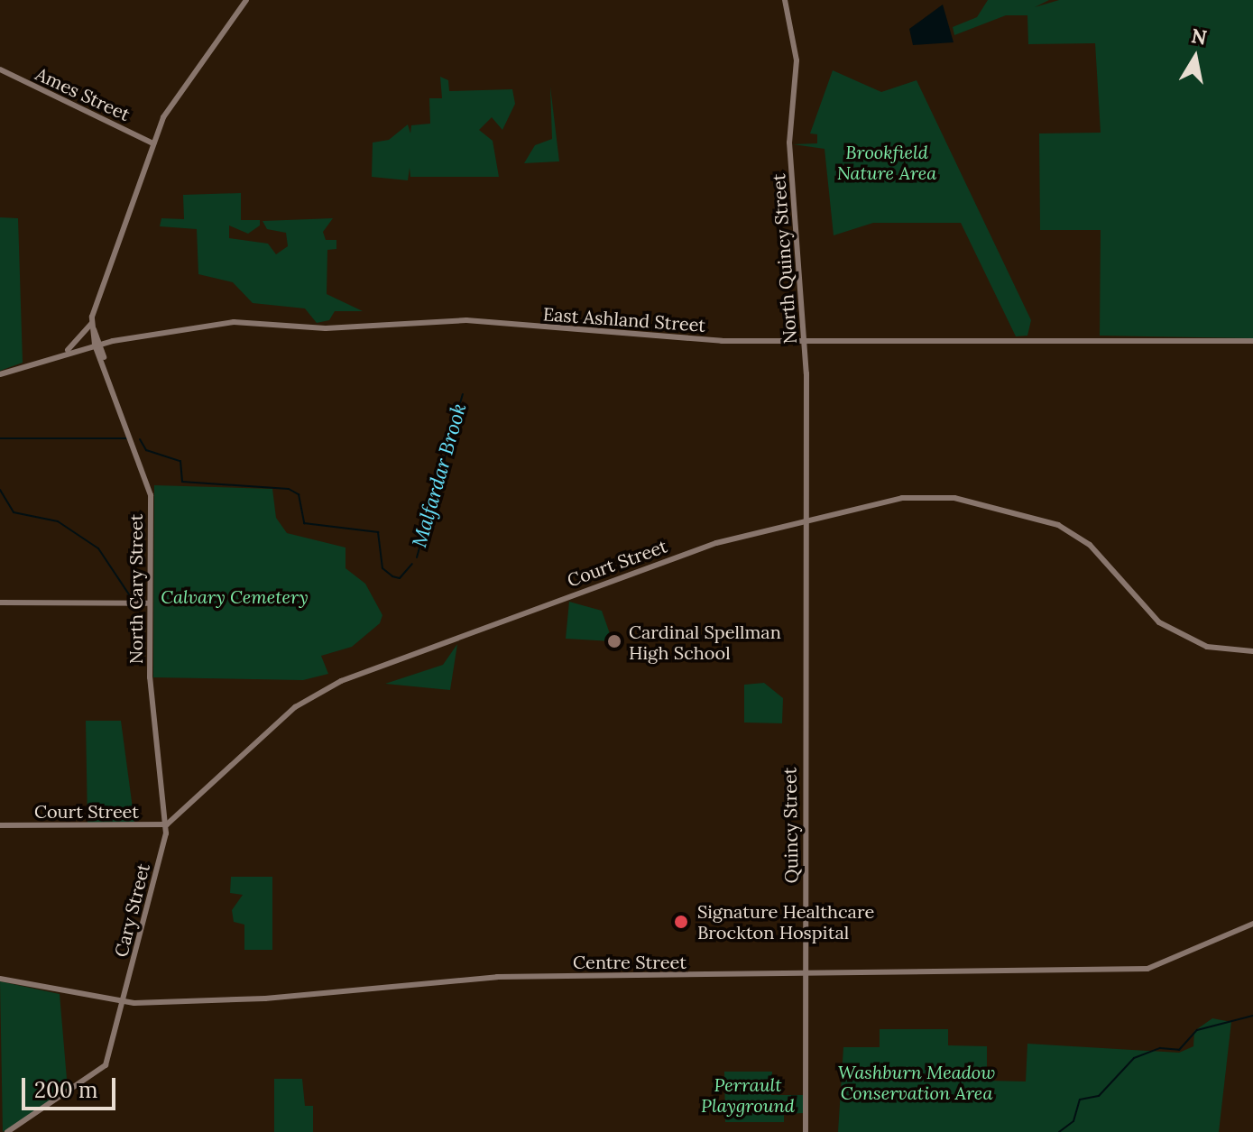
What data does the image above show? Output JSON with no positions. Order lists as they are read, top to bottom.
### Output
{
  "streets": {
    "main road": [
      "Ames Street",
      "North Quincy Street",
      "East Ashland Street",
      "Court Street",
      "North Cary Street",
      "Quincy Street",
      "Cary Street",
      "Centre Street"
    ]
  },
  "crossings": [
    ["Ames Street", "North Cary Street"],
    ["North Quincy Street", "East Ashland Street"],
    ["North Quincy Street", "Court Street"],
    ["North Quincy Street", "Quincy Street"],
    ["East Ashland Street", "North Cary Street"],
    ["Court Street", "North Cary Street"],
    ["Court Street", "Quincy Street"],
    ["Court Street", "Cary Street"],
    ["North Cary Street", "Cary Street"],
    ["Quincy Street", "Centre Street"],
    ["Cary Street", "Centre Street"]
  ],
  "water": ["Malfardar Brook"],
  "parks": [
    "Brookfield Nature Area",
    "Calvary Cemetery",
    "Washburn Meadow Conservation Area",
    "Perrault Playground"
  ],
  "places": ["Cardinal Spellman High School", "Signature Healthcare Brockton Hospital"],
  "scale_bar": "200 m",
  "north": "top"
}
